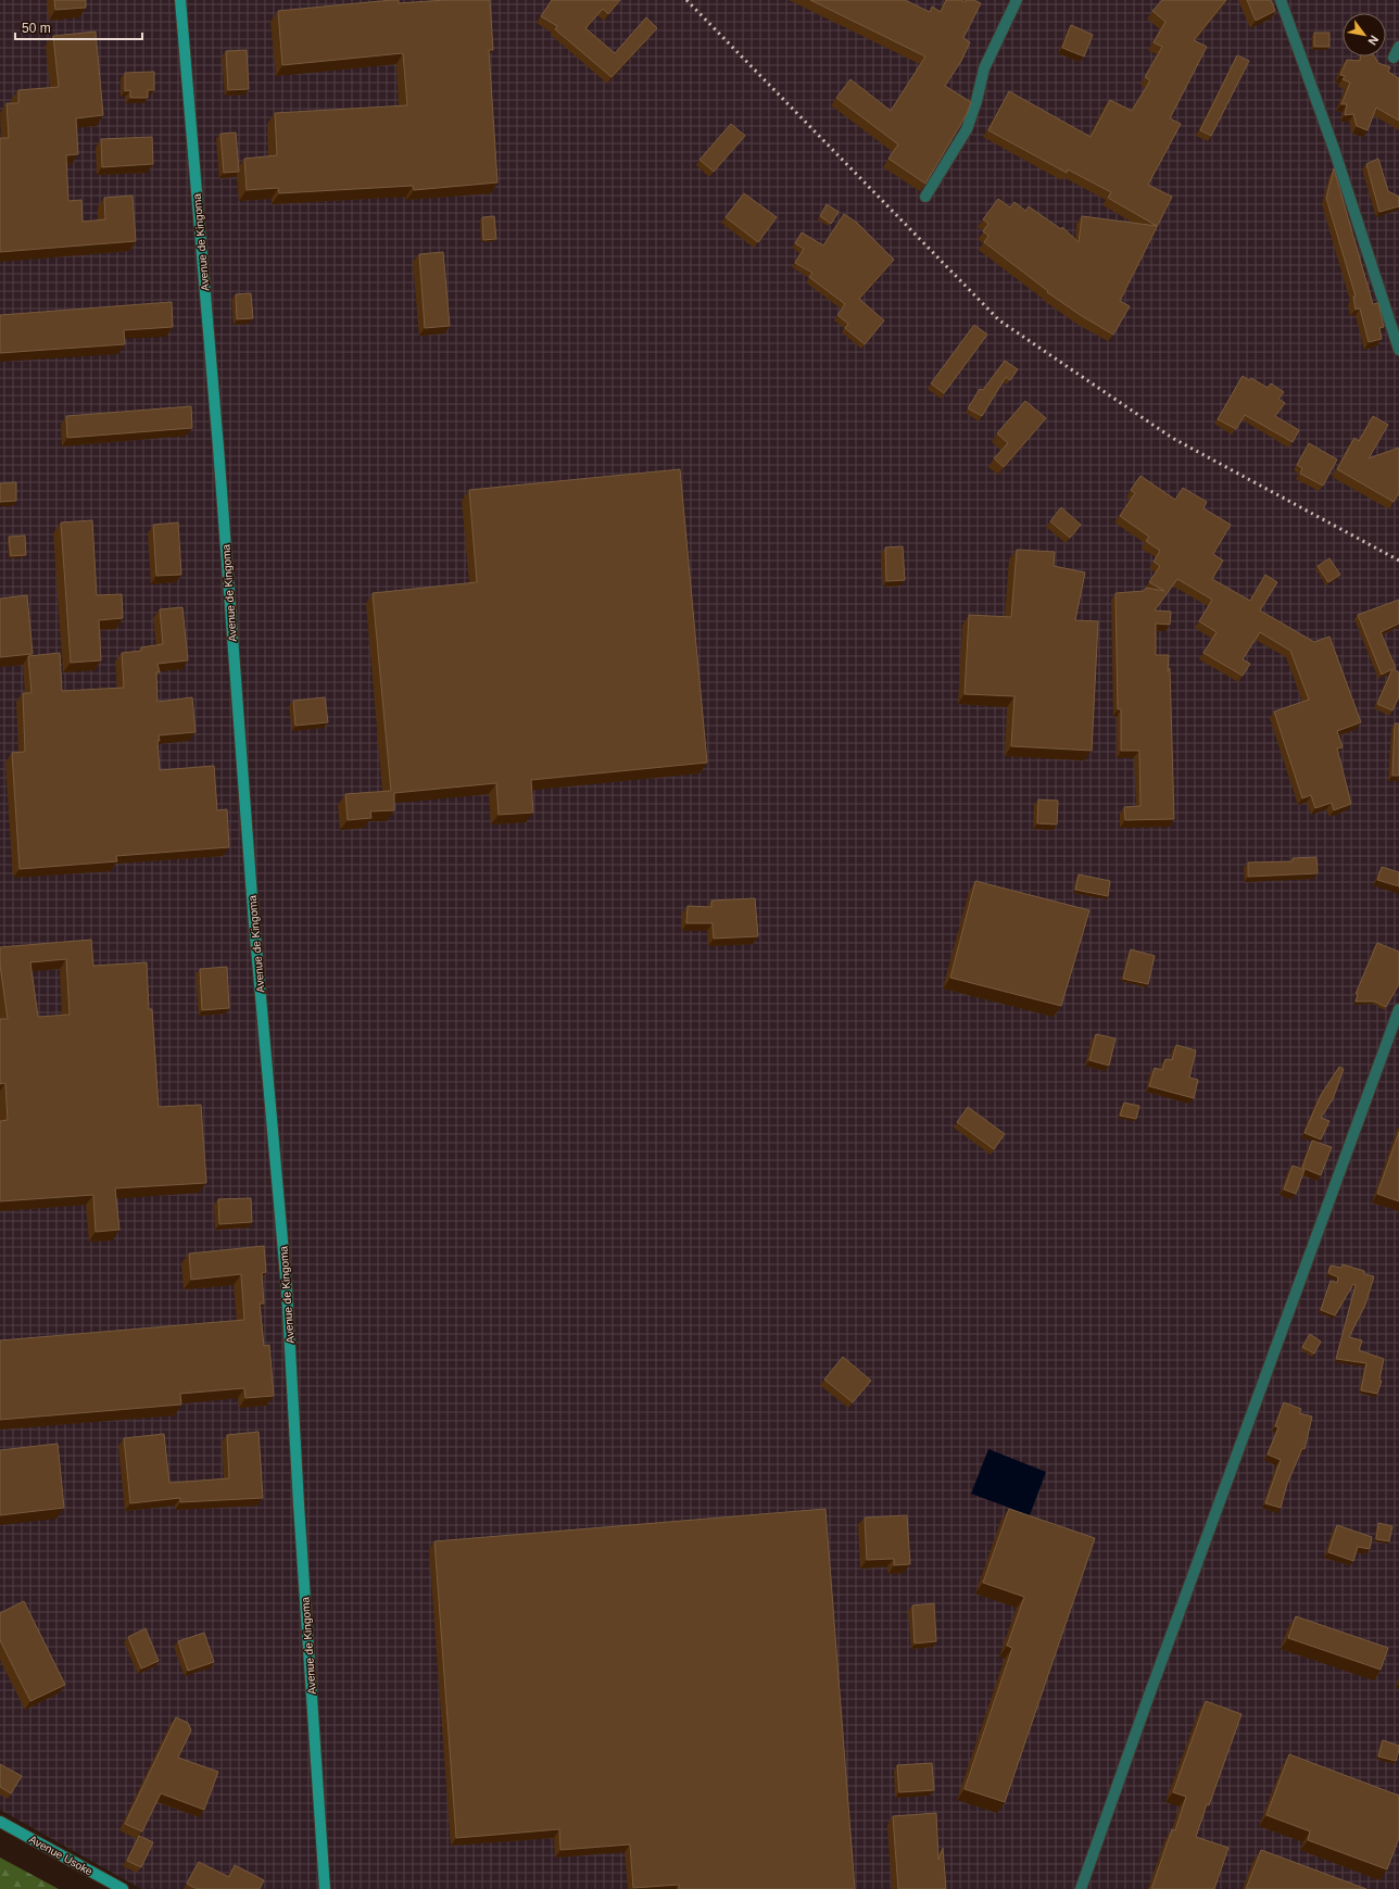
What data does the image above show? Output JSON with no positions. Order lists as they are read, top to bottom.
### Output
{
  "streets": {
    "street": ["Avenue de Kingoma", "Avenue Usoke"]
  },
  "scale_bar": "50 m",
  "north": "bottom right"
}
